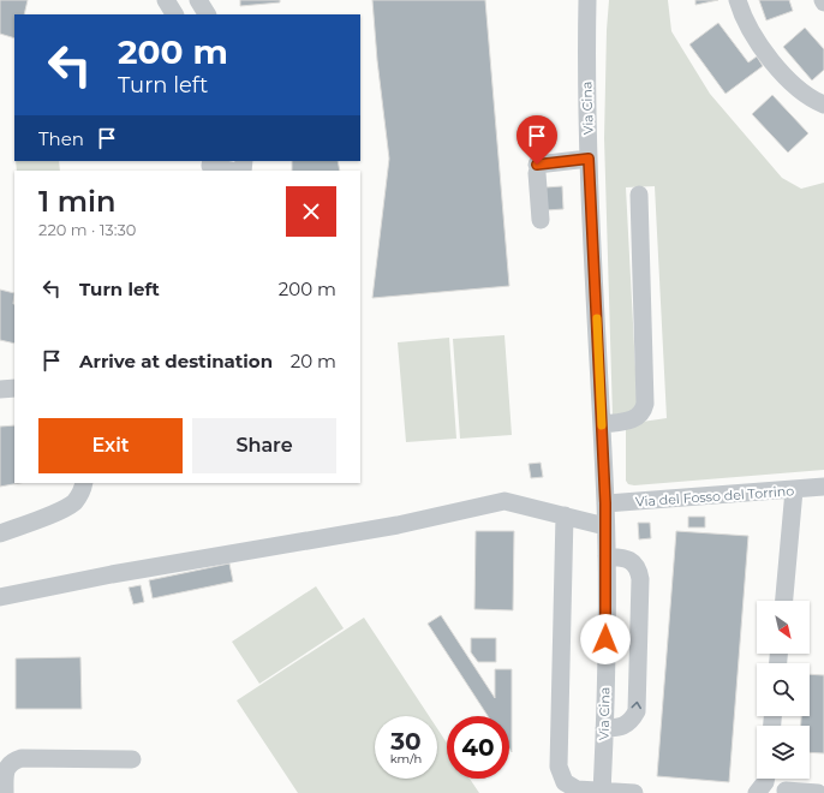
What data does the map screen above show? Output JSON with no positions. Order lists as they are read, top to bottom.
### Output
{
  "streets": {
    "street": ["Via Cina", "Via del Fosso del Torrino"]
  },
  "crossings": [
    ["Via Cina", "Via del Fosso del Torrino"]
  ],
  "north": "bottom right",
  "page": {
    "turn": ["200 m", "Turn left"],
    "then": "Then",
    "heading": ["1 min", "220 m · 13:30"],
    "list": [
      {
        "name": "Turn left",
        "value": "200 m"
      },
      {
        "name": "Arrive at destination",
        "value": "20 m"
      }
    ],
    "buttons": ["Exit", "Share"],
    "speed": "30 km/h",
    "limit": "40"
  }
}
